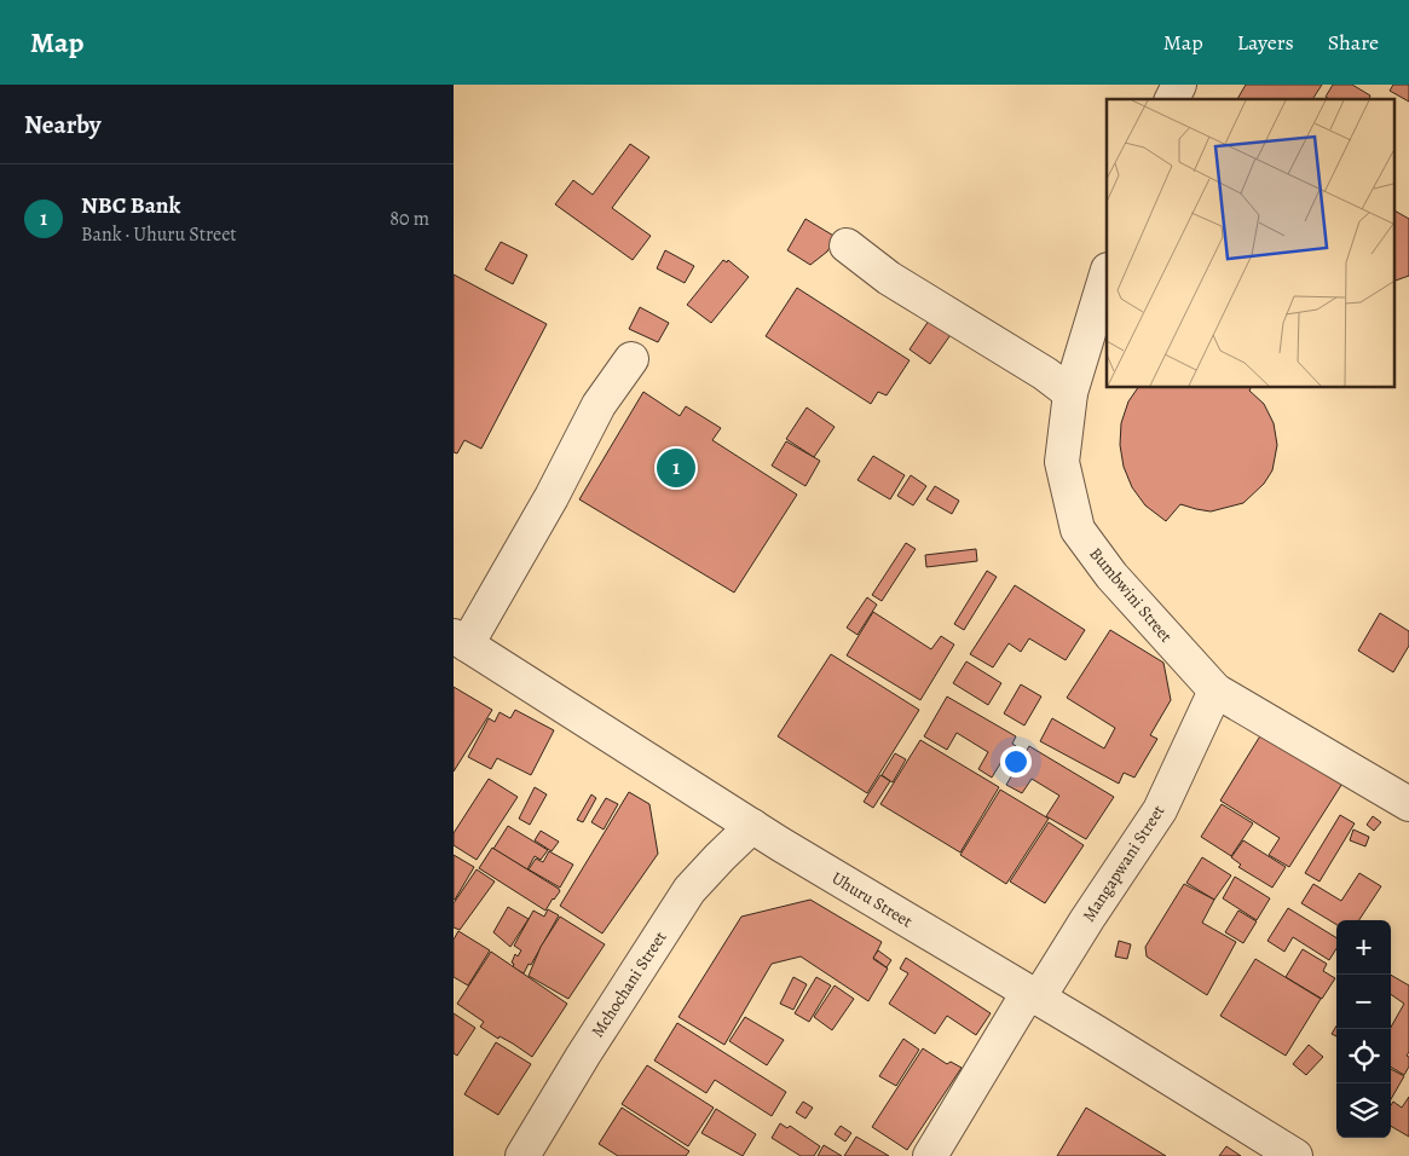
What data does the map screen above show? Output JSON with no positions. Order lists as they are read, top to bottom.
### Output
{
  "streets": {
    "street": [
      "Bumbwini Street",
      "Mangapwani Street",
      "Uhuru Street",
      "Mchochani Street"
    ]
  },
  "crossings": [
    ["Bumbwini Street", "Mangapwani Street"],
    ["Mangapwani Street", "Uhuru Street"],
    ["Uhuru Street", "Mchochani Street"]
  ],
  "page": {
    "header": "Map",
    "nav": ["Map", "Layers", "Share"],
    "heading": "Nearby",
    "list": [
      {
        "mark": "1",
        "name": "NBC Bank",
        "note": "Bank · Uhuru Street",
        "value": "80 m"
      }
    ],
    "pins": "1",
    "map_buttons": ["+", "−"]
  }
}
